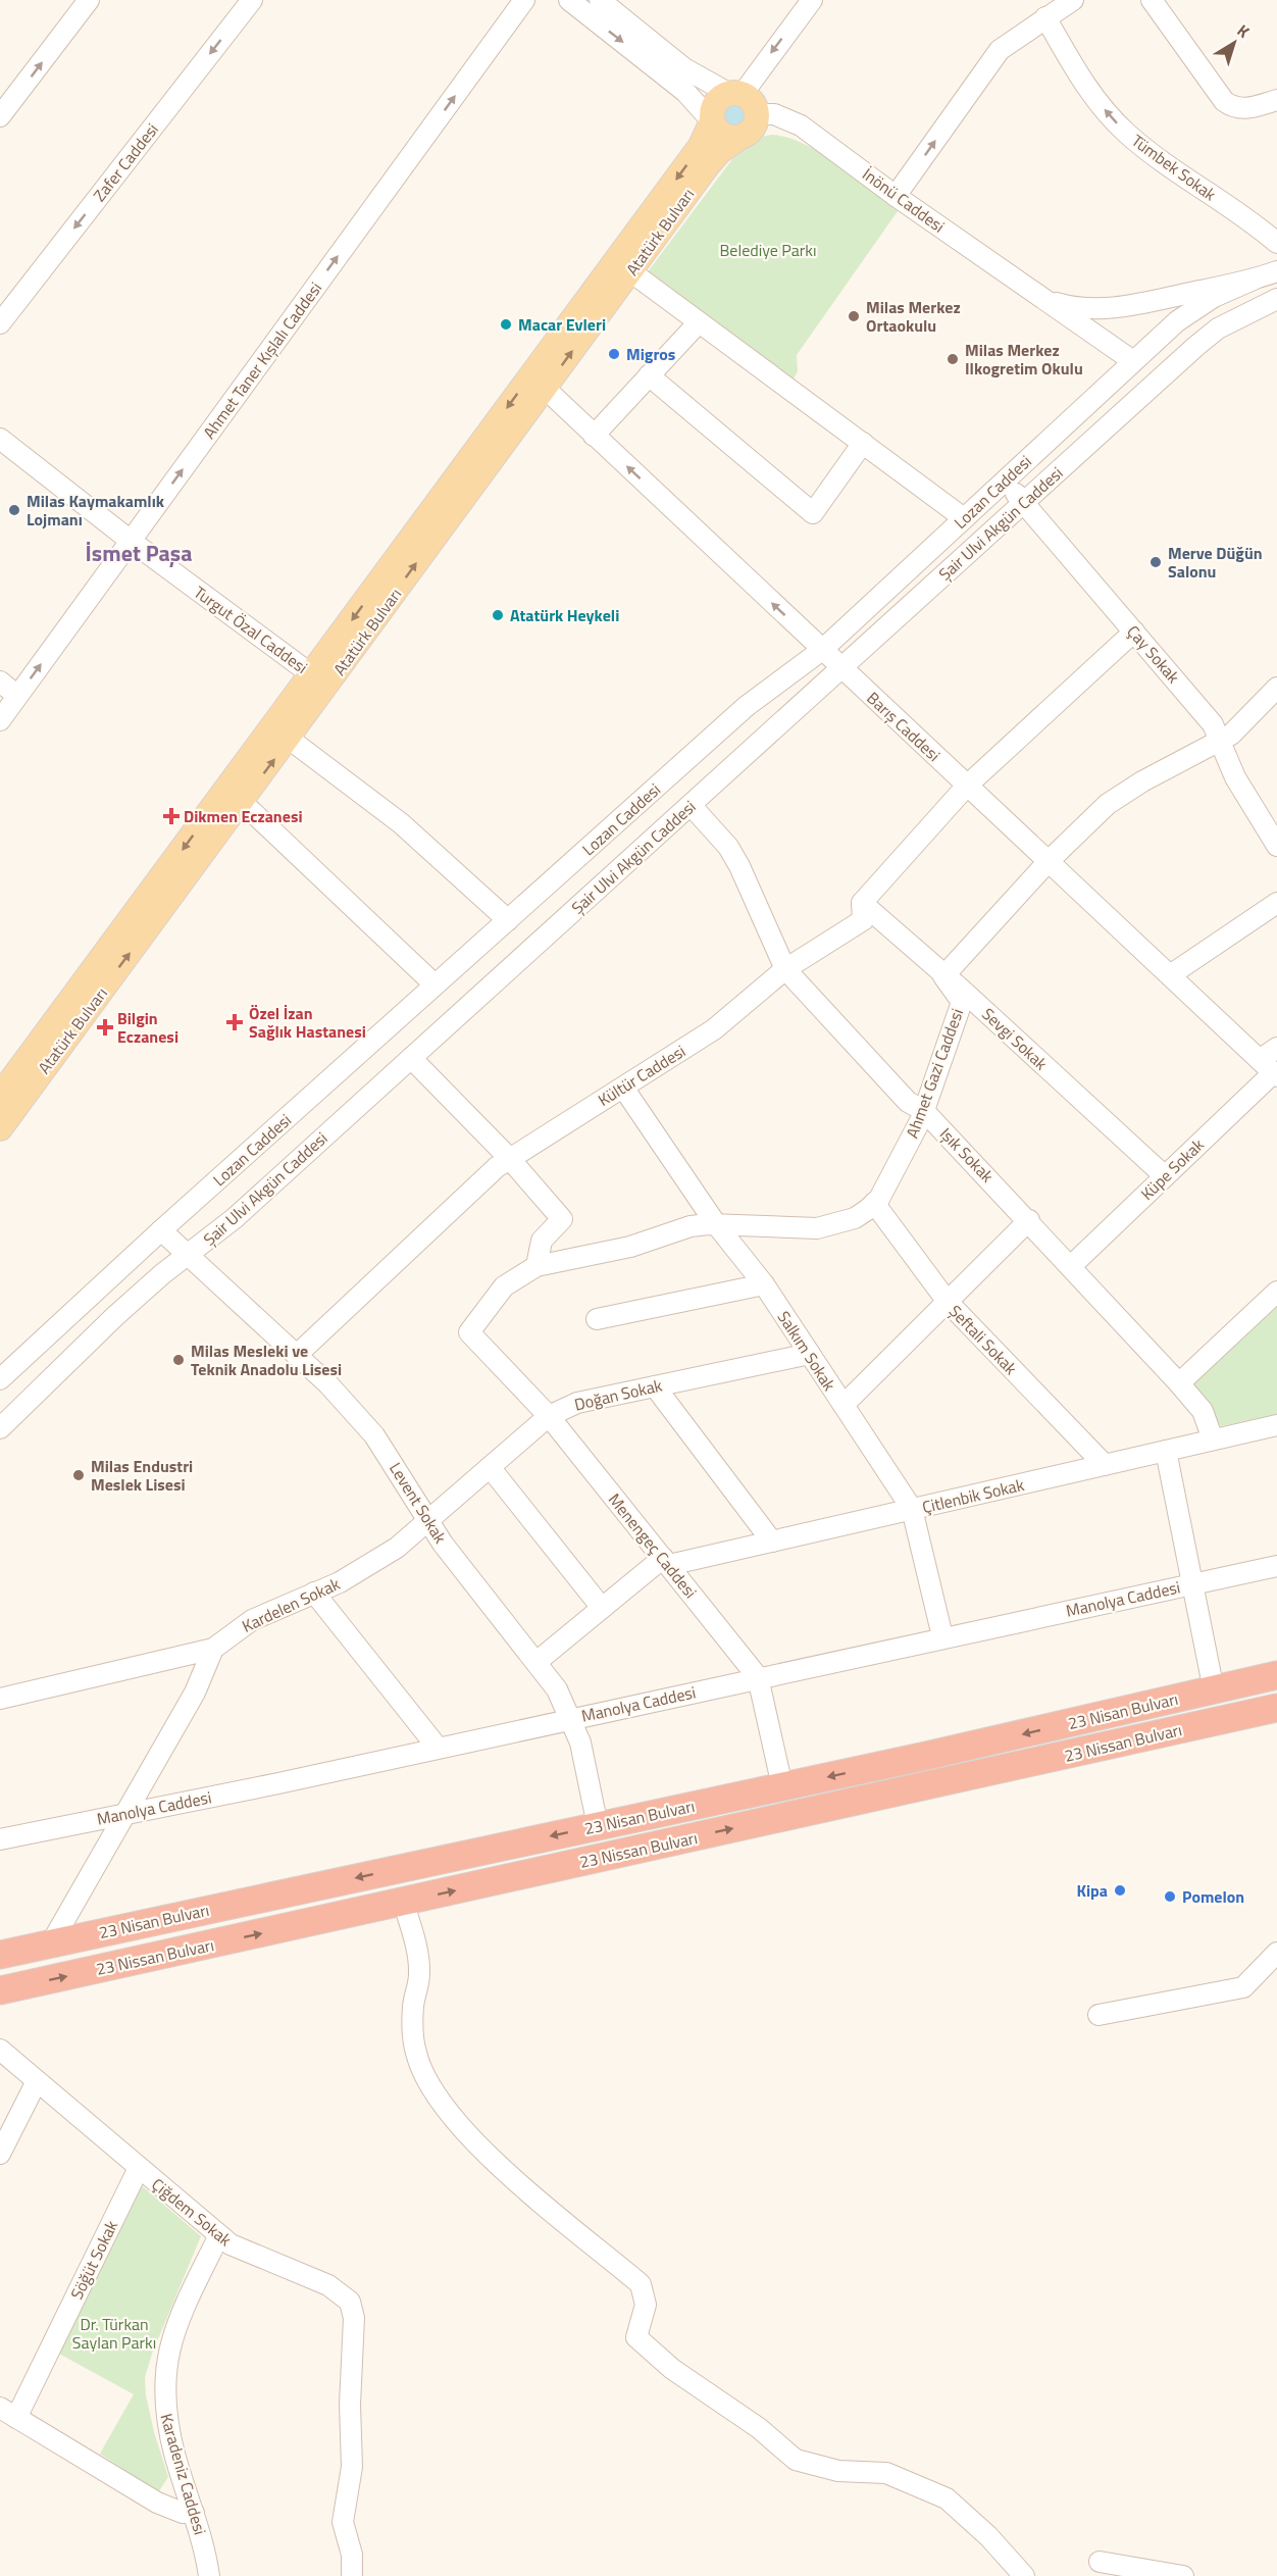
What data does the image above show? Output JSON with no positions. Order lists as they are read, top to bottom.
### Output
{
  "streets": {
    "highway": ["23 Nisan Bulvarı", "23 Nissan Bulvarı"],
    "main road": ["Atatürk Bulvarı"],
    "street": [
      "Zafer Caddesi",
      "Tümbek Sokak",
      "İnönü Caddesi",
      "Ahmet Taner Kışlalı Caddesi",
      "Lozan Caddesi",
      "Şair Ulvi Akgün Caddesi",
      "Turgut Özal Caddesi",
      "Çay Sokak",
      "Barış Caddesi",
      "Sevgi Sokak",
      "Ahmet Gazi Caddesi",
      "Kültür Caddesi",
      "Işık Sokak",
      "Küpe Sokak",
      "Şeftali Sokak",
      "Salkım Sokak",
      "Doğan Sokak",
      "Çitlenbik Sokak",
      "Levent Sokak",
      "Menengeç Caddesi",
      "Manolya Caddesi",
      "Kardelen Sokak",
      "Çiğdem Sokak",
      "Söğüt Sokak",
      "Karadeniz Caddesi"
    ]
  },
  "crossings": [
    ["İnönü Caddesi", "Atatürk Bulvarı"],
    ["İnönü Caddesi", "Lozan Caddesi"],
    ["Atatürk Bulvarı", "Turgut Özal Caddesi"],
    ["Atatürk Bulvarı", "Barış Caddesi"],
    ["Ahmet Taner Kışlalı Caddesi", "Turgut Özal Caddesi"],
    ["Lozan Caddesi", "Çay Sokak"],
    ["Lozan Caddesi", "Barış Caddesi"],
    ["Lozan Caddesi", "Levent Sokak"],
    ["Şair Ulvi Akgün Caddesi", "Çay Sokak"],
    ["Şair Ulvi Akgün Caddesi", "Barış Caddesi"],
    ["Şair Ulvi Akgün Caddesi", "Işık Sokak"],
    ["Şair Ulvi Akgün Caddesi", "Levent Sokak"],
    ["Çay Sokak", "Kültür Caddesi"],
    ["Barış Caddesi", "Kültür Caddesi"],
    ["Barış Caddesi", "Küpe Sokak"],
    ["Sevgi Sokak", "Ahmet Gazi Caddesi"],
    ["Sevgi Sokak", "Kültür Caddesi"],
    ["Sevgi Sokak", "Küpe Sokak"],
    ["Ahmet Gazi Caddesi", "Işık Sokak"],
    ["Ahmet Gazi Caddesi", "Şeftali Sokak"],
    ["Ahmet Gazi Caddesi", "Salkım Sokak"],
    ["Ahmet Gazi Caddesi", "Menengeç Caddesi"],
    ["Kültür Caddesi", "Işık Sokak"],
    ["Kültür Caddesi", "Salkım Sokak"],
    ["Kültür Caddesi", "Levent Sokak"],
    ["Işık Sokak", "Küpe Sokak"],
    ["Işık Sokak", "Çitlenbik Sokak"],
    ["Şeftali Sokak", "Çitlenbik Sokak"],
    ["Salkım Sokak", "Doğan Sokak"],
    ["Salkım Sokak", "Çitlenbik Sokak"],
    ["Salkım Sokak", "Manolya Caddesi"],
    ["Doğan Sokak", "Levent Sokak"],
    ["Doğan Sokak", "Menengeç Caddesi"],
    ["Doğan Sokak", "Kardelen Sokak"],
    ["Çitlenbik Sokak", "Menengeç Caddesi"],
    ["Levent Sokak", "Manolya Caddesi"],
    ["Levent Sokak", "Kardelen Sokak"],
    ["Levent Sokak", "23 Nisan Bulvarı"],
    ["Menengeç Caddesi", "Manolya Caddesi"],
    ["Menengeç Caddesi", "23 Nisan Bulvarı"],
    ["Çiğdem Sokak", "Söğüt Sokak"],
    ["Çiğdem Sokak", "Karadeniz Caddesi"]
  ],
  "one_way": [
    "Tümbek Sokak",
    "Ahmet Taner Kışlalı Caddesi",
    "23 Nisan Bulvarı",
    "23 Nissan Bulvarı"
  ],
  "districts": ["İsmet Paşa"],
  "parks": ["Belediye Parkı", "Dr. Türkan Saylan Parkı"],
  "places": {
    "other": [
      "Milas Merkez Ortaokulu",
      "Macar Evleri",
      "Migros",
      "Milas Merkez Ilkogretim Okulu",
      "Milas Kaymakamlık Lojmanı",
      "Merve Düğün Salonu",
      "Atatürk Heykeli",
      "Milas Mesleki ve Teknik Anadolu Lisesi",
      "Milas Endustri Meslek Lisesi",
      "Kipa",
      "Pomelon"
    ],
    "health": ["Dikmen Eczanesi", "Özel İzan Sağlık Hastanesi", "Bilgin Eczanesi"]
  },
  "north": "top right"
}
